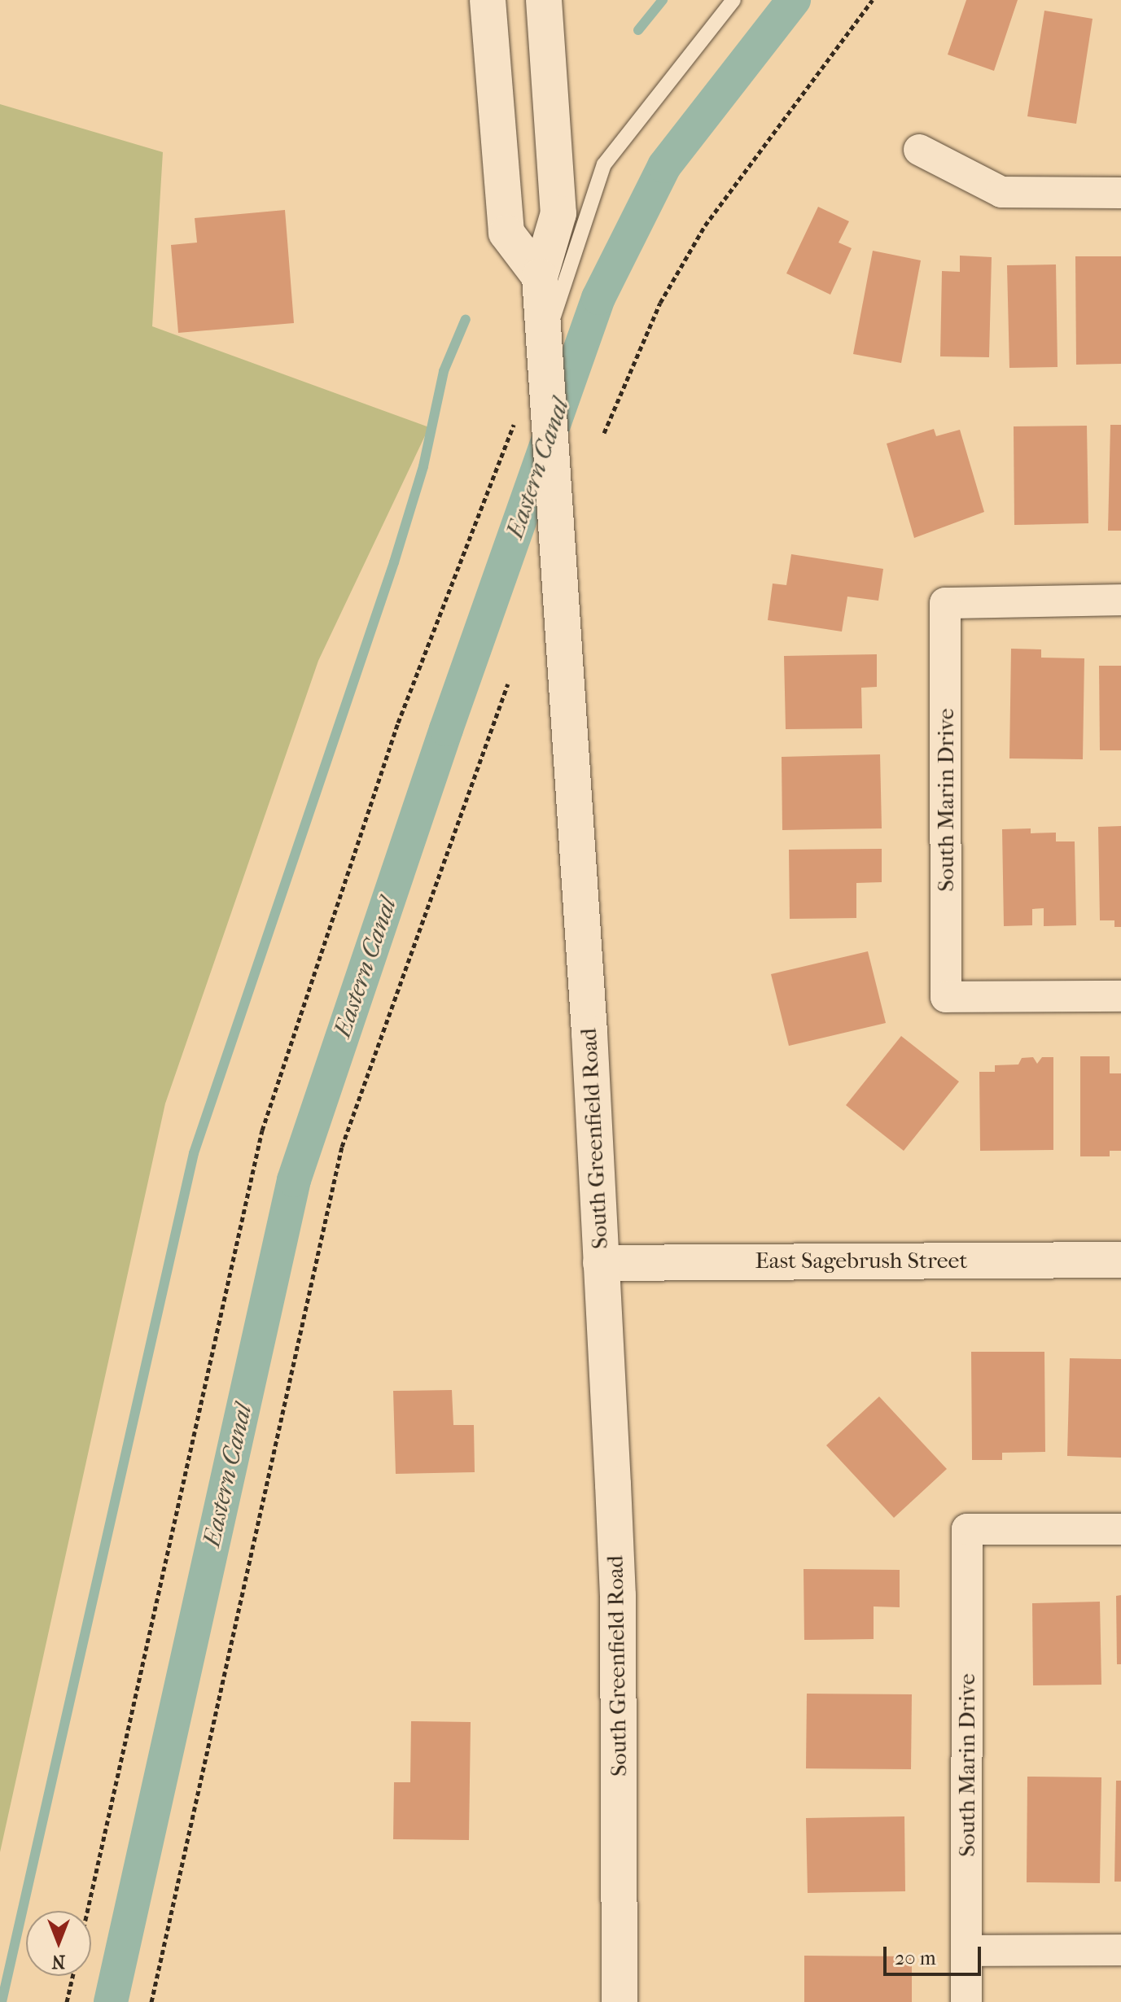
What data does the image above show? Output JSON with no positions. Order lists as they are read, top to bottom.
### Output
{
  "streets": {
    "main road": ["South Greenfield Road", "East Sagebrush Street"],
    "street": ["South Marin Drive"]
  },
  "crossings": [
    ["South Greenfield Road", "East Sagebrush Street"]
  ],
  "water": ["Eastern Canal"],
  "scale_bar": "20 m",
  "north": "bottom"
}
